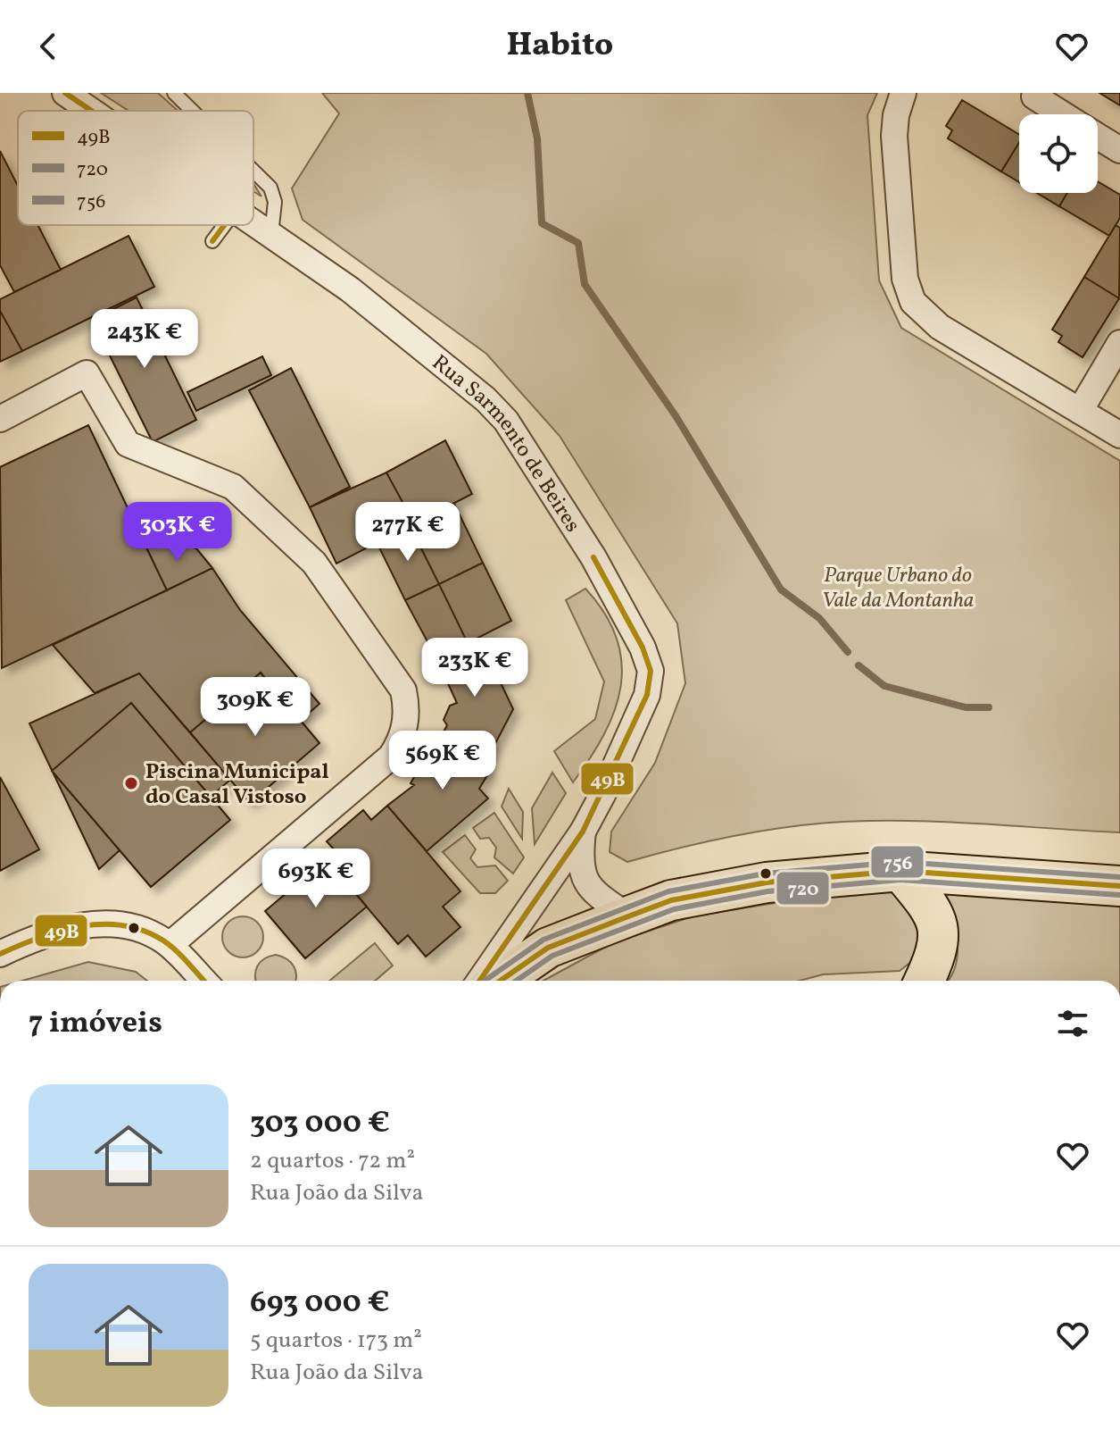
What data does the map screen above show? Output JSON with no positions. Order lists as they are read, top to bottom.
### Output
{
  "streets": {
    "street": ["Rua Sarmento de Beires"]
  },
  "parks": ["Parque Urbano do Vale da Montanha"],
  "places": ["Piscina Municipal do Casal Vistoso"],
  "lines": ["transit line 49B", "transit line 756", "transit line 720"],
  "legend": ["49B", "720", "756"],
  "page": {
    "header": "Habito",
    "price": [
      "243K €",
      "303K €",
      "277K €",
      "233K €",
      "309K €",
      "569K €",
      "693K €"
    ],
    "heading": "7 imóveis",
    "list": [
      {
        "name": "303 000 €",
        "note": "2 quartos · 72 m² · Rua João da Silva"
      },
      {
        "name": "693 000 €",
        "note": "5 quartos · 173 m² · Rua João da Silva"
      }
    ]
  }
}
